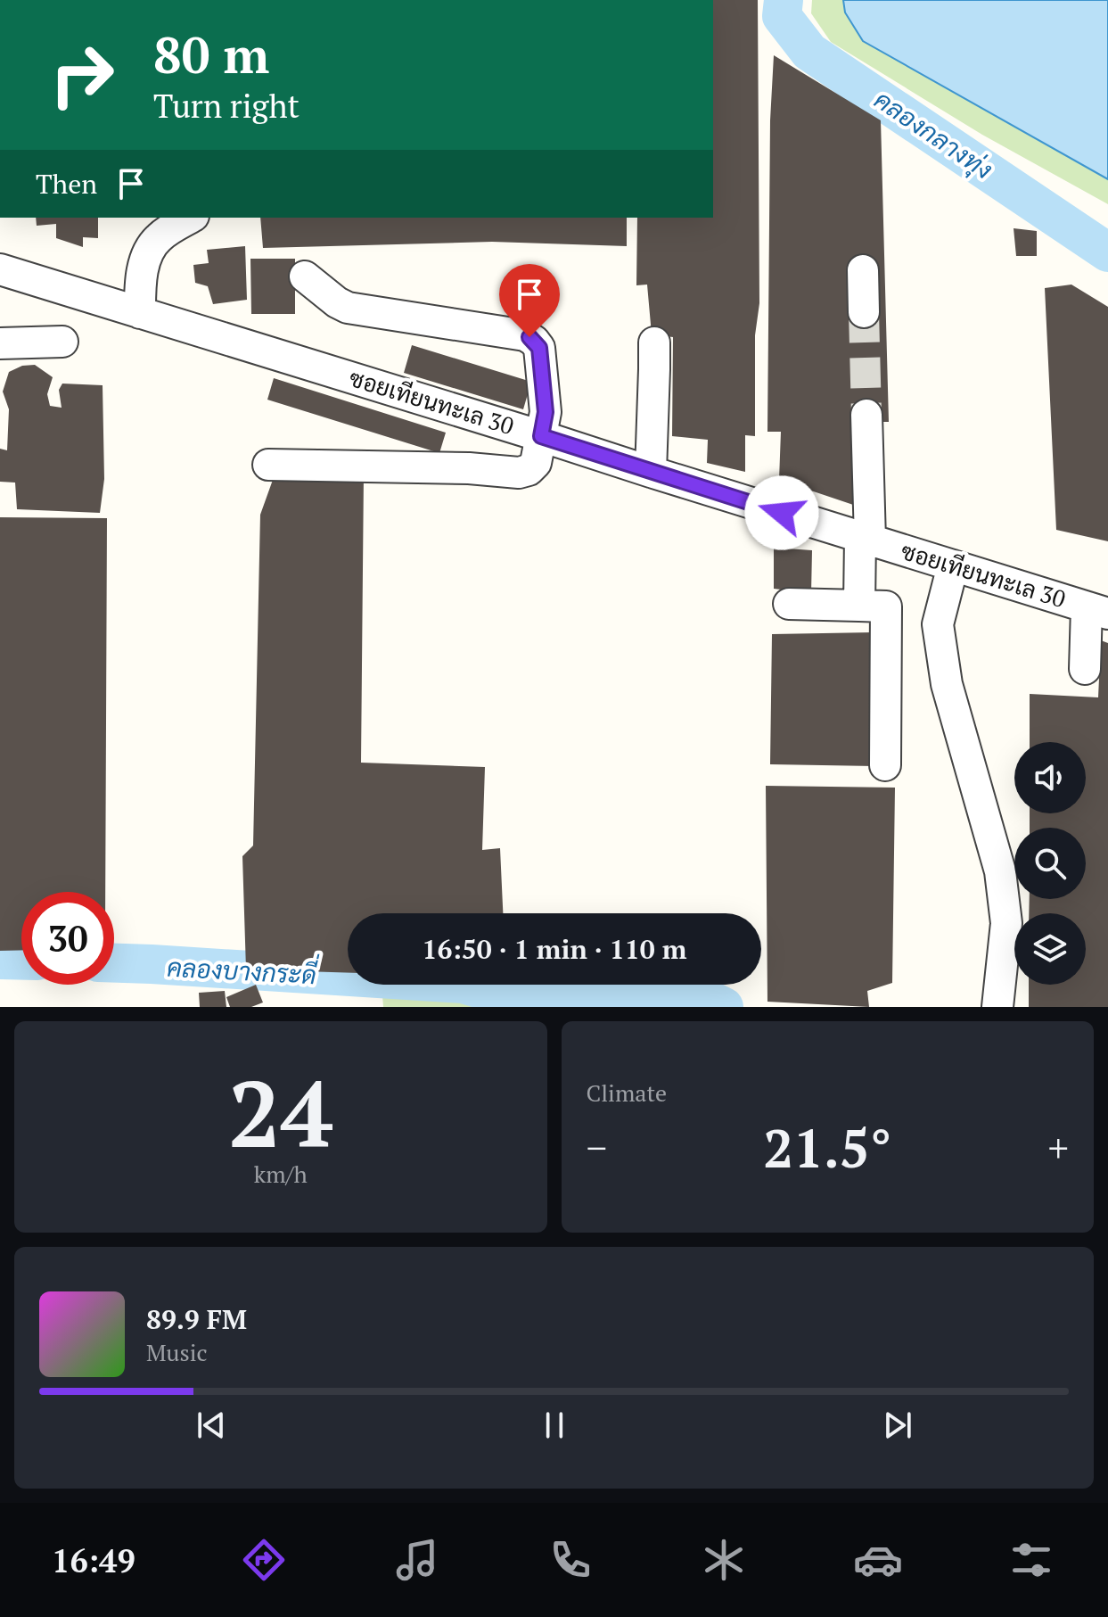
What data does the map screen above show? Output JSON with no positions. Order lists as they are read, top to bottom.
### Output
{
  "streets": {
    "street": ["ซอยเทียนทะเล 30"]
  },
  "water": ["คลองกลางทุ่ง", "คลองบางกระดี่"],
  "page": {
    "turn": ["80 m", "Turn right"],
    "then": "Then",
    "limit": "30",
    "trip": "16:50 · 1 min · 110 m",
    "tile": [
      ["24", "km/h"],
      "Climate"
    ],
    "heat": ["−", "21.5°", "+"],
    "song": ["89.9 FM", "Music"],
    "tabs": "16:49"
  }
}
